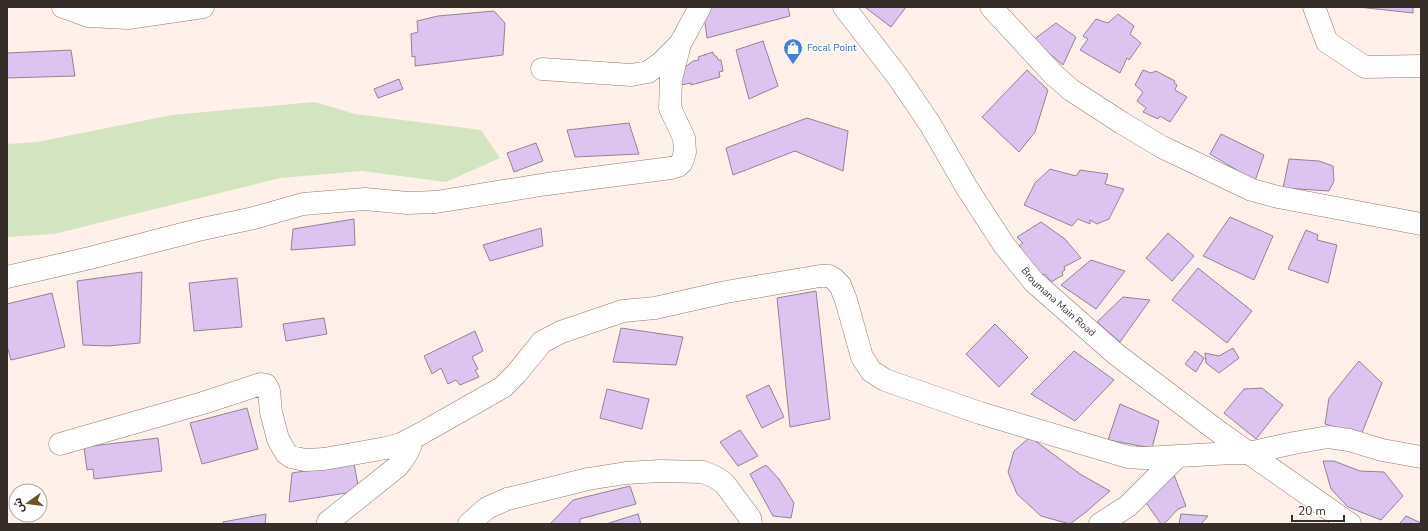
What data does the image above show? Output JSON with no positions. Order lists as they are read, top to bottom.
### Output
{
  "streets": {
    "street": ["Broumana Main Road"]
  },
  "places": {
    "shop": ["Focal Point"]
  },
  "scale_bar": "20 m",
  "north": "left"
}
